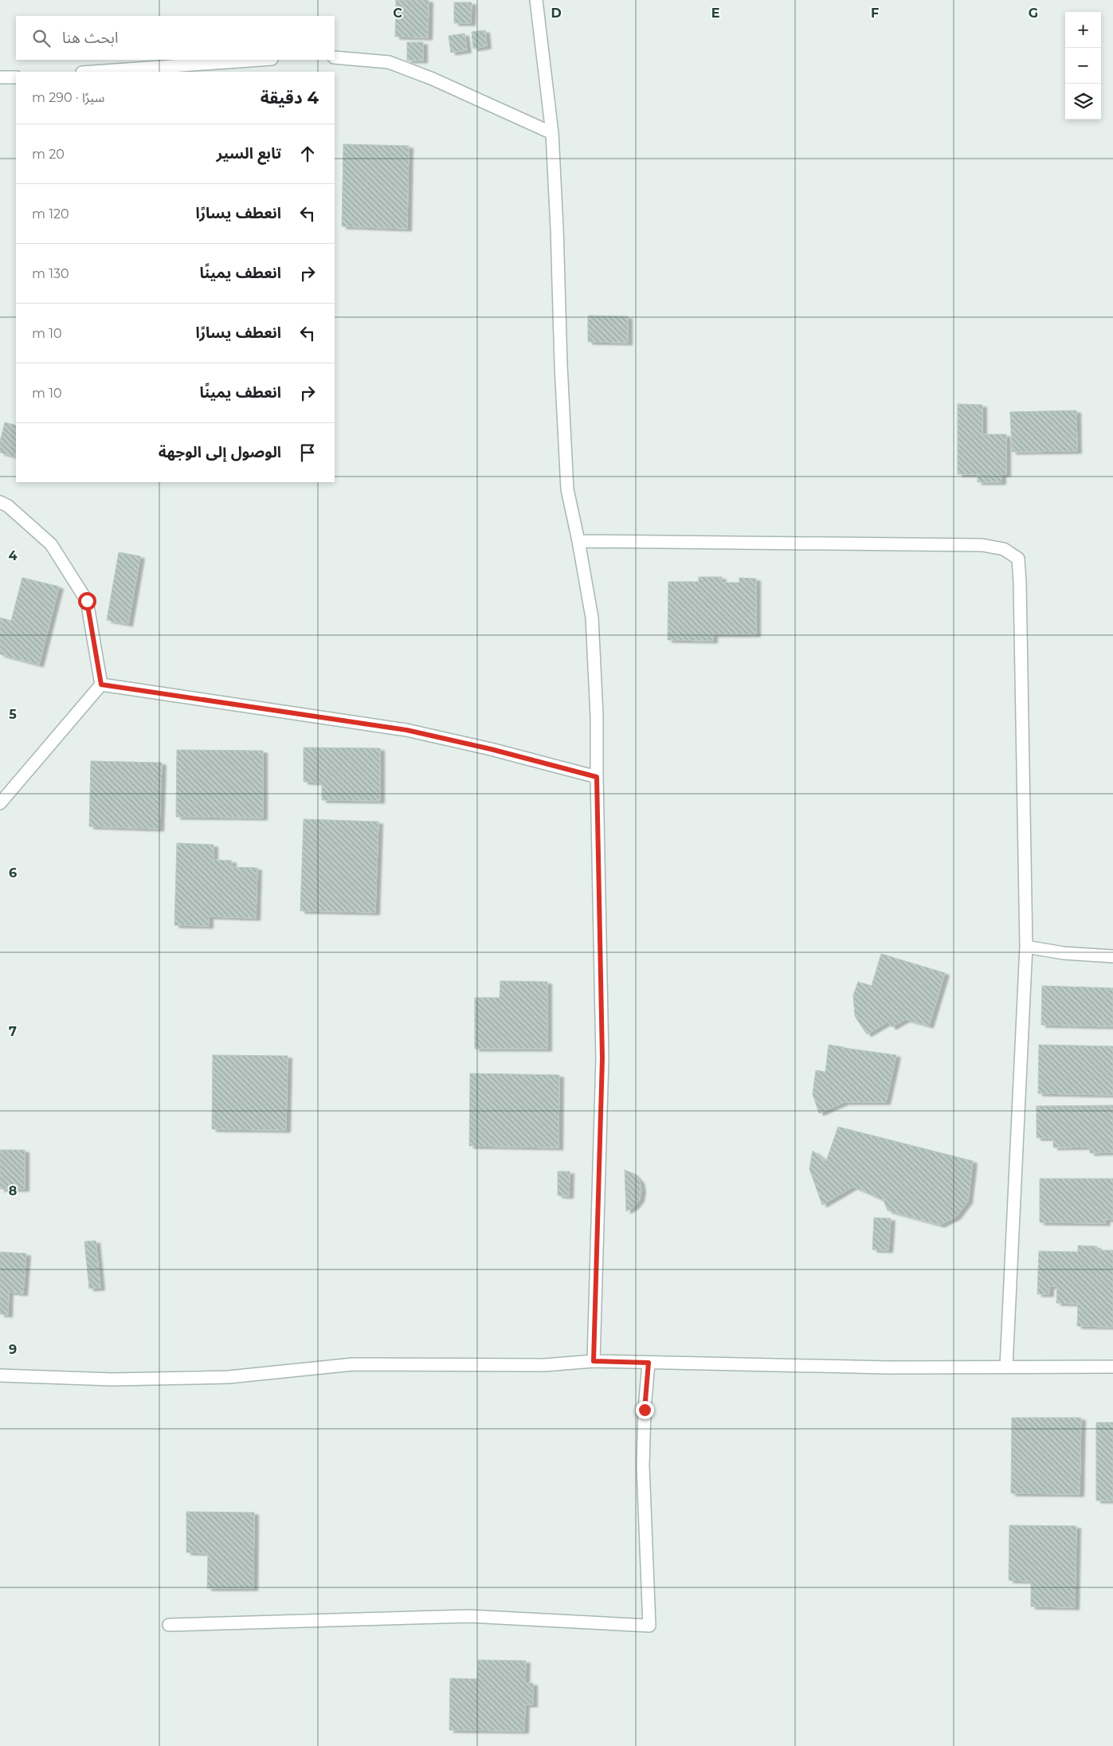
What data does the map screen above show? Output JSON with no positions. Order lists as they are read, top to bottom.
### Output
{
  "page": {
    "map_buttons": ["+", "−"],
    "search": "ابحث هنا",
    "heading": ["4 دقيقة", "سيرًا · 290 m"],
    "list": [
      ["تابع السير", "20 m"],
      ["انعطف يسارًا", "120 m"],
      ["انعطف يمينًا", "130 m"],
      ["انعطف يسارًا", "10 m"],
      ["انعطف يمينًا", "10 m"],
      "الوصول إلى الوجهة"
    ]
  },
  "grid": {
    "columns": [
      "C",
      "D",
      "E",
      "F",
      "G"
    ],
    "rows": [
      "4",
      "5",
      "6",
      "7",
      "8",
      "9"
    ]
  }
}
